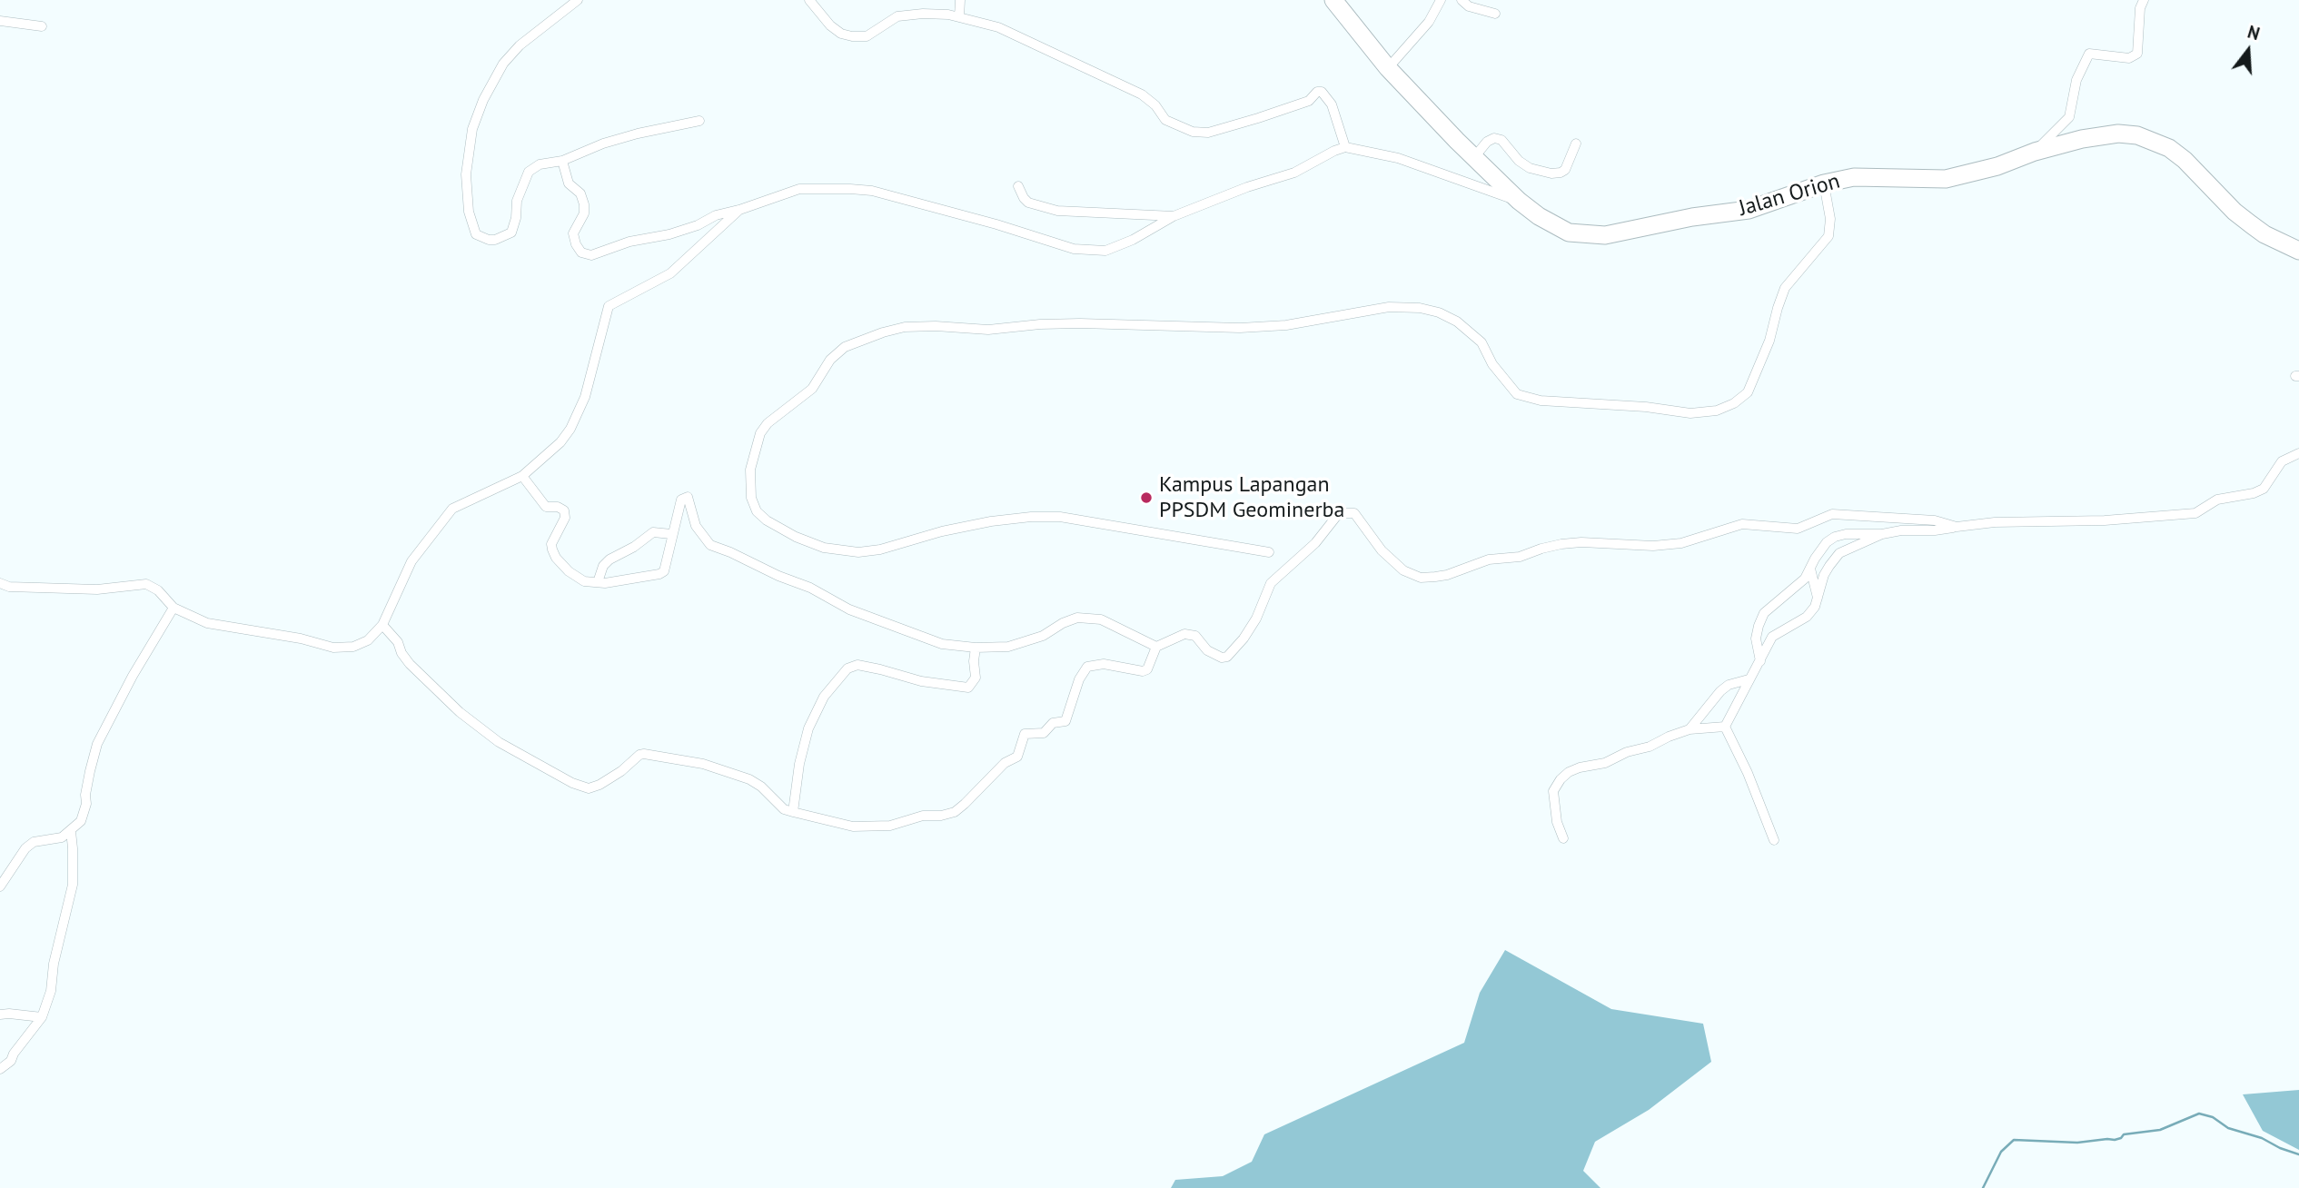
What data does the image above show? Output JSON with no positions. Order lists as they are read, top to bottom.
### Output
{
  "streets": {
    "highway": ["Jalan Orion"]
  },
  "places": ["Kampus Lapangan PPSDM Geominerba"],
  "north": "top"
}
